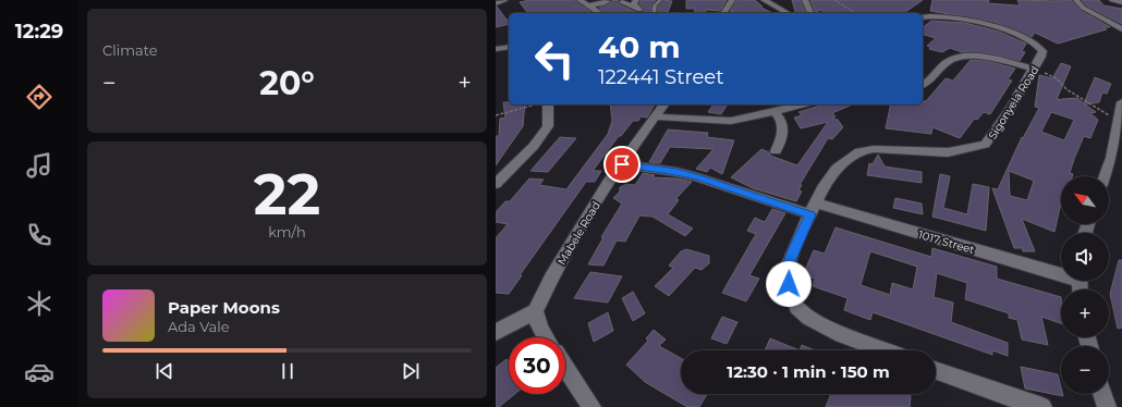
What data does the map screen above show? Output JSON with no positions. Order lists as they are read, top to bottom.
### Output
{
  "streets": {
    "street": ["Sigonyela Road", "Mabele Road", "1017 Street"]
  },
  "crossings": [
    ["Sigonyela Road", "1017 Street"],
    ["Mabele Road", "1017 Street"]
  ],
  "north": "top left",
  "page": {
    "tabs": "12:29",
    "tile": [
      "Climate",
      ["22", "km/h"]
    ],
    "turn": ["40 m", "122441 Street"],
    "heat": ["−", "20°", "+"],
    "map_buttons": ["+", "−"],
    "song": ["Paper Moons", "Ada Vale"],
    "limit": "30",
    "trip": "12:30 · 1 min · 150 m"
  }
}
